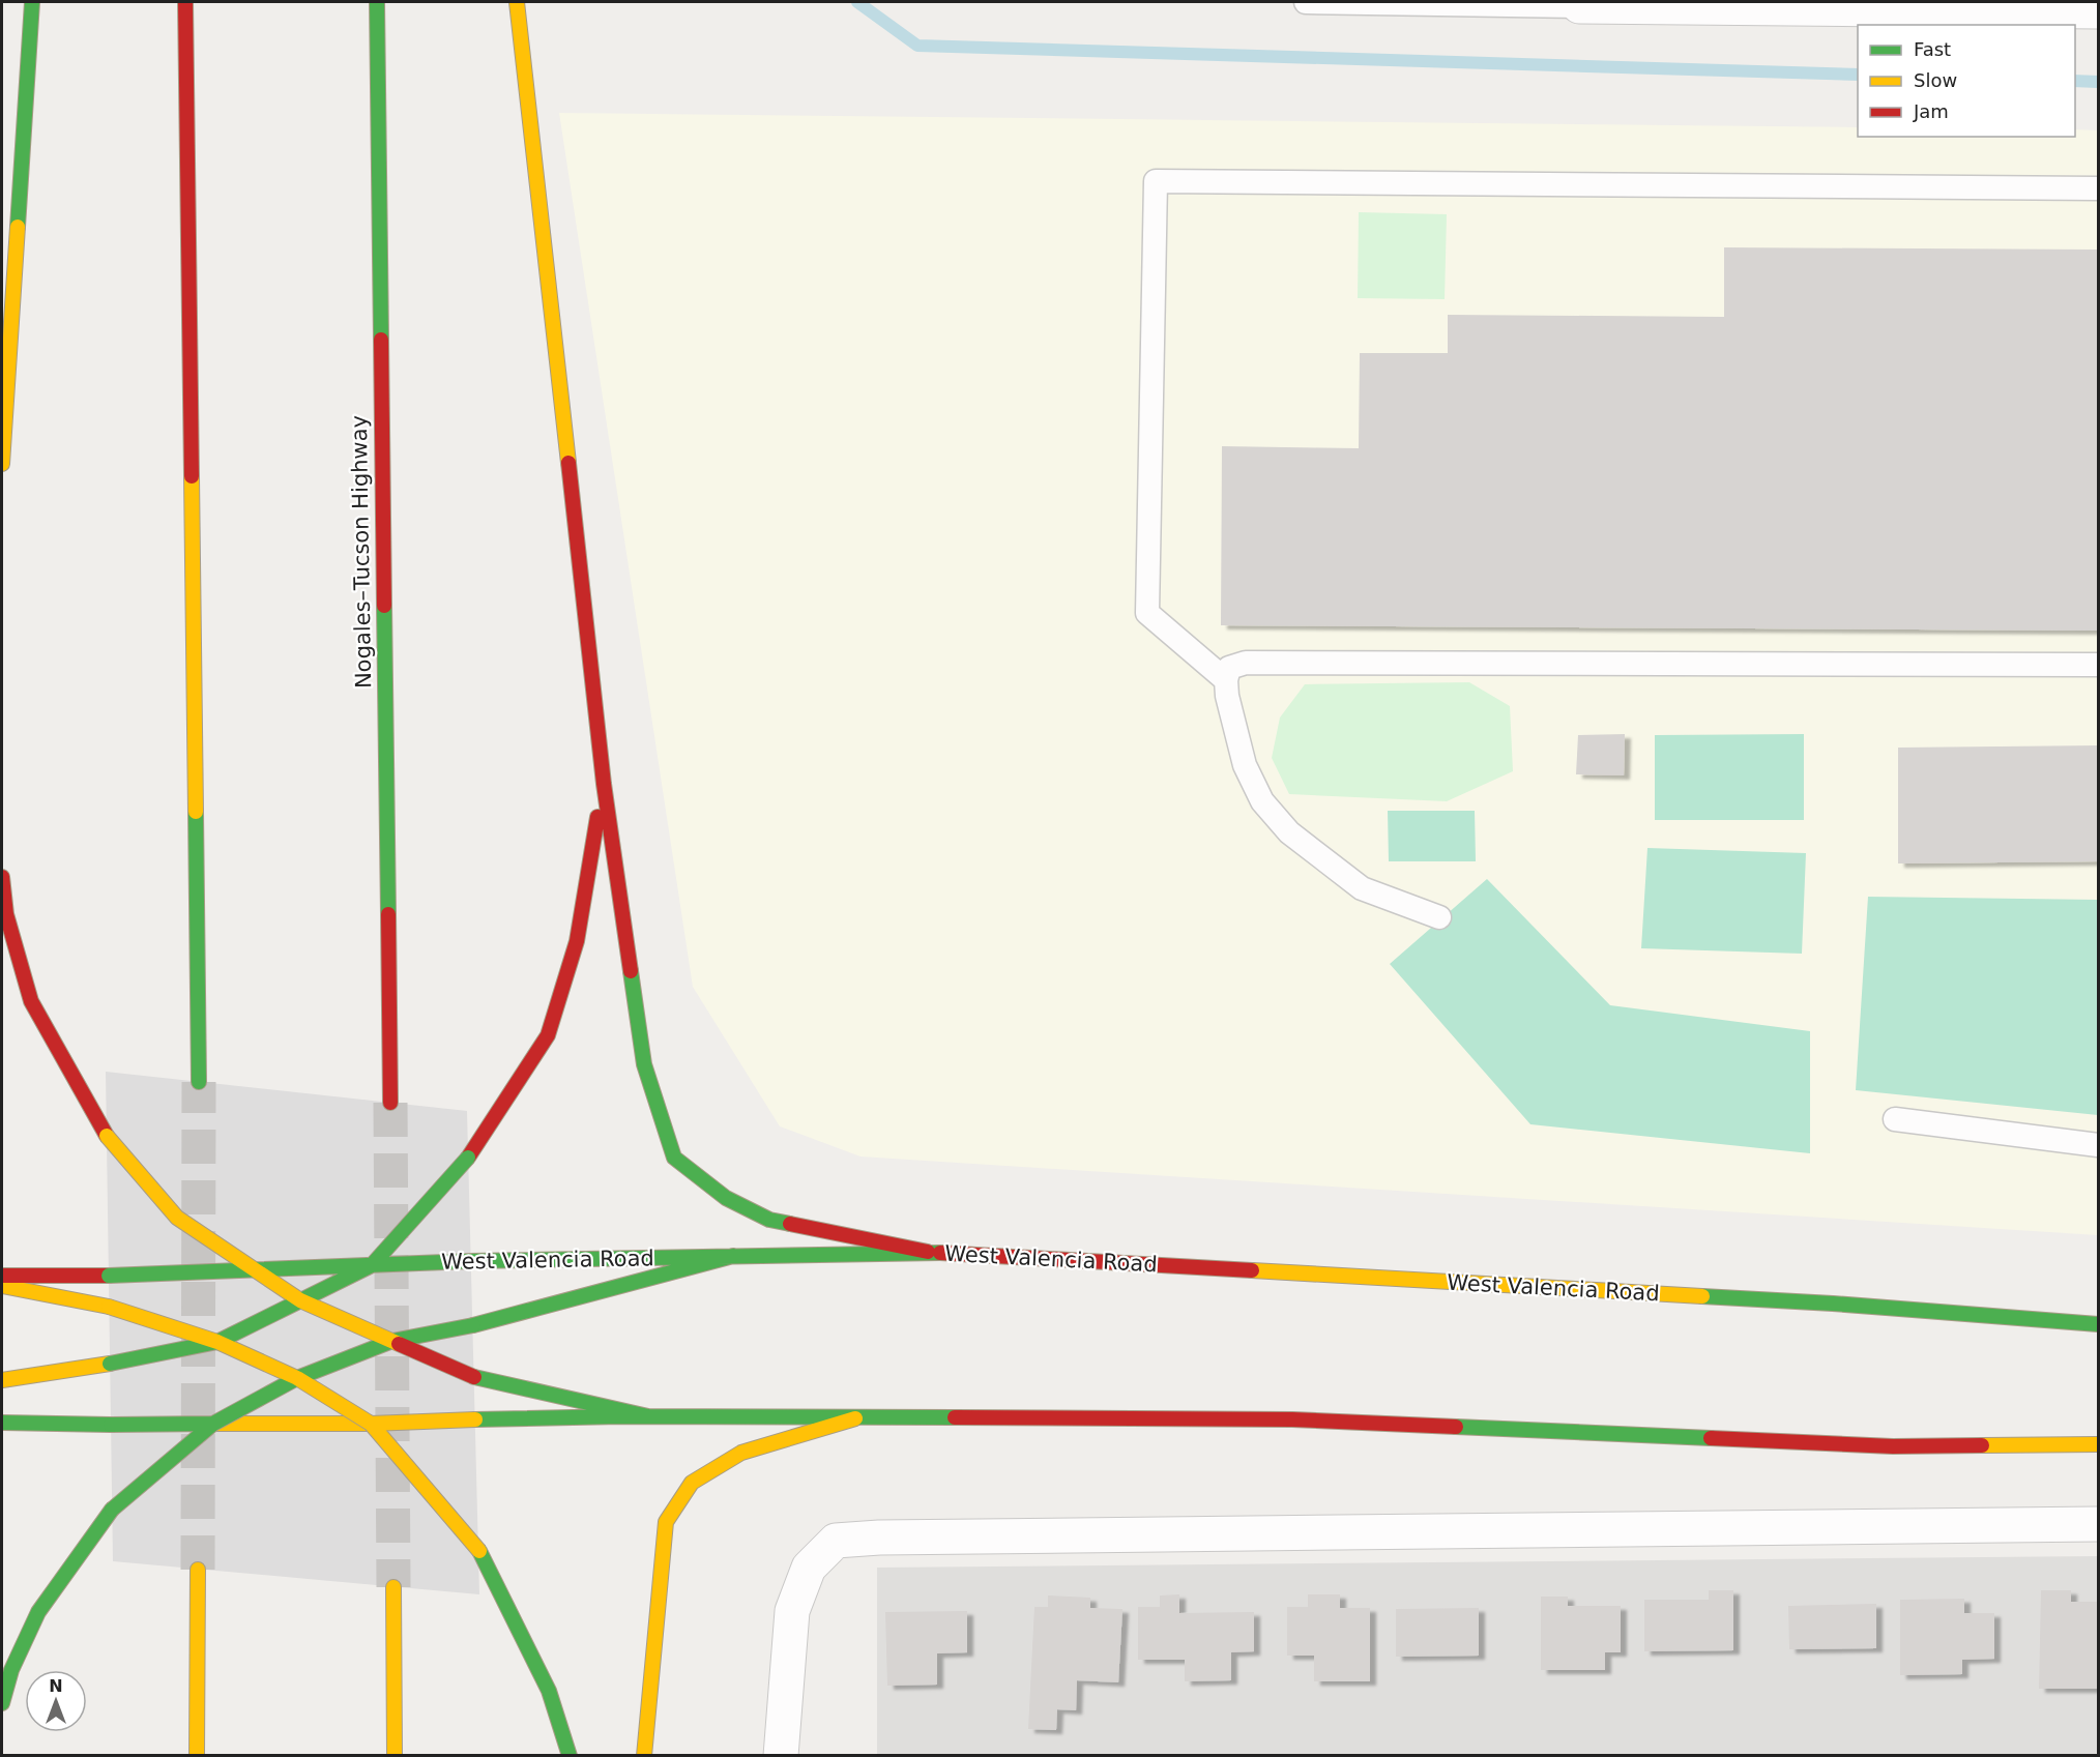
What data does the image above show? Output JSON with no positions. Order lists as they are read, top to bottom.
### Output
{
  "streets": {
    "main road": ["Nogales–Tucson Highway", "West Valencia Road"]
  },
  "legend": ["Fast", "Slow", "Jam"],
  "north": "top"
}
